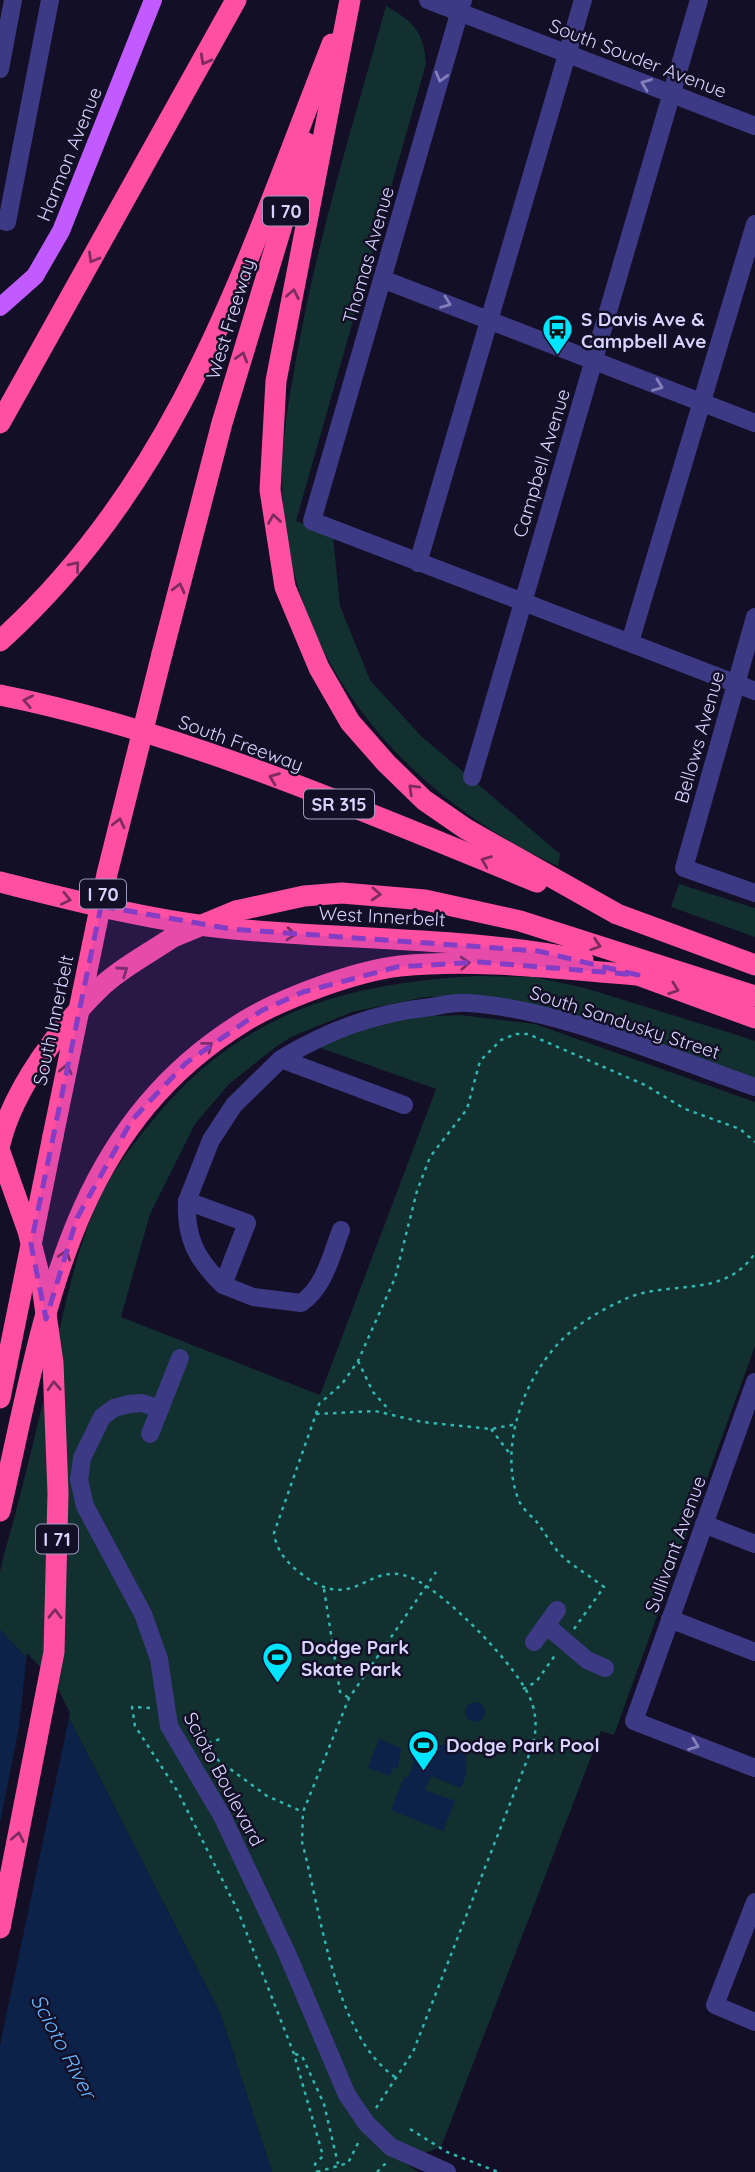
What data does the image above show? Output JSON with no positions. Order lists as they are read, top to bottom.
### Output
{
  "streets": {
    "highway": [
      "I 70",
      "West Freeway",
      "South Freeway",
      "SR 315",
      "West Innerbelt",
      "South Innerbelt",
      "I 71"
    ],
    "main road": ["Harmon Avenue"],
    "street": [
      "South Souder Avenue",
      "Thomas Avenue",
      "Campbell Avenue",
      "Bellows Avenue",
      "South Sandusky Street",
      "Sullivant Avenue",
      "Scioto Boulevard"
    ]
  },
  "crossings": [
    ["South Souder Avenue", "Thomas Avenue"],
    ["South Souder Avenue", "Campbell Avenue"],
    ["West Freeway", "South Innerbelt"],
    ["South Freeway", "SR 315"]
  ],
  "one_way": ["South Freeway", "West Innerbelt"],
  "water": ["Scioto River"],
  "places": {
    "bus stop": ["S Davis Ave & Campbell Ave"],
    "sports": ["Dodge Park Skate Park", "Dodge Park Pool"]
  }
}
